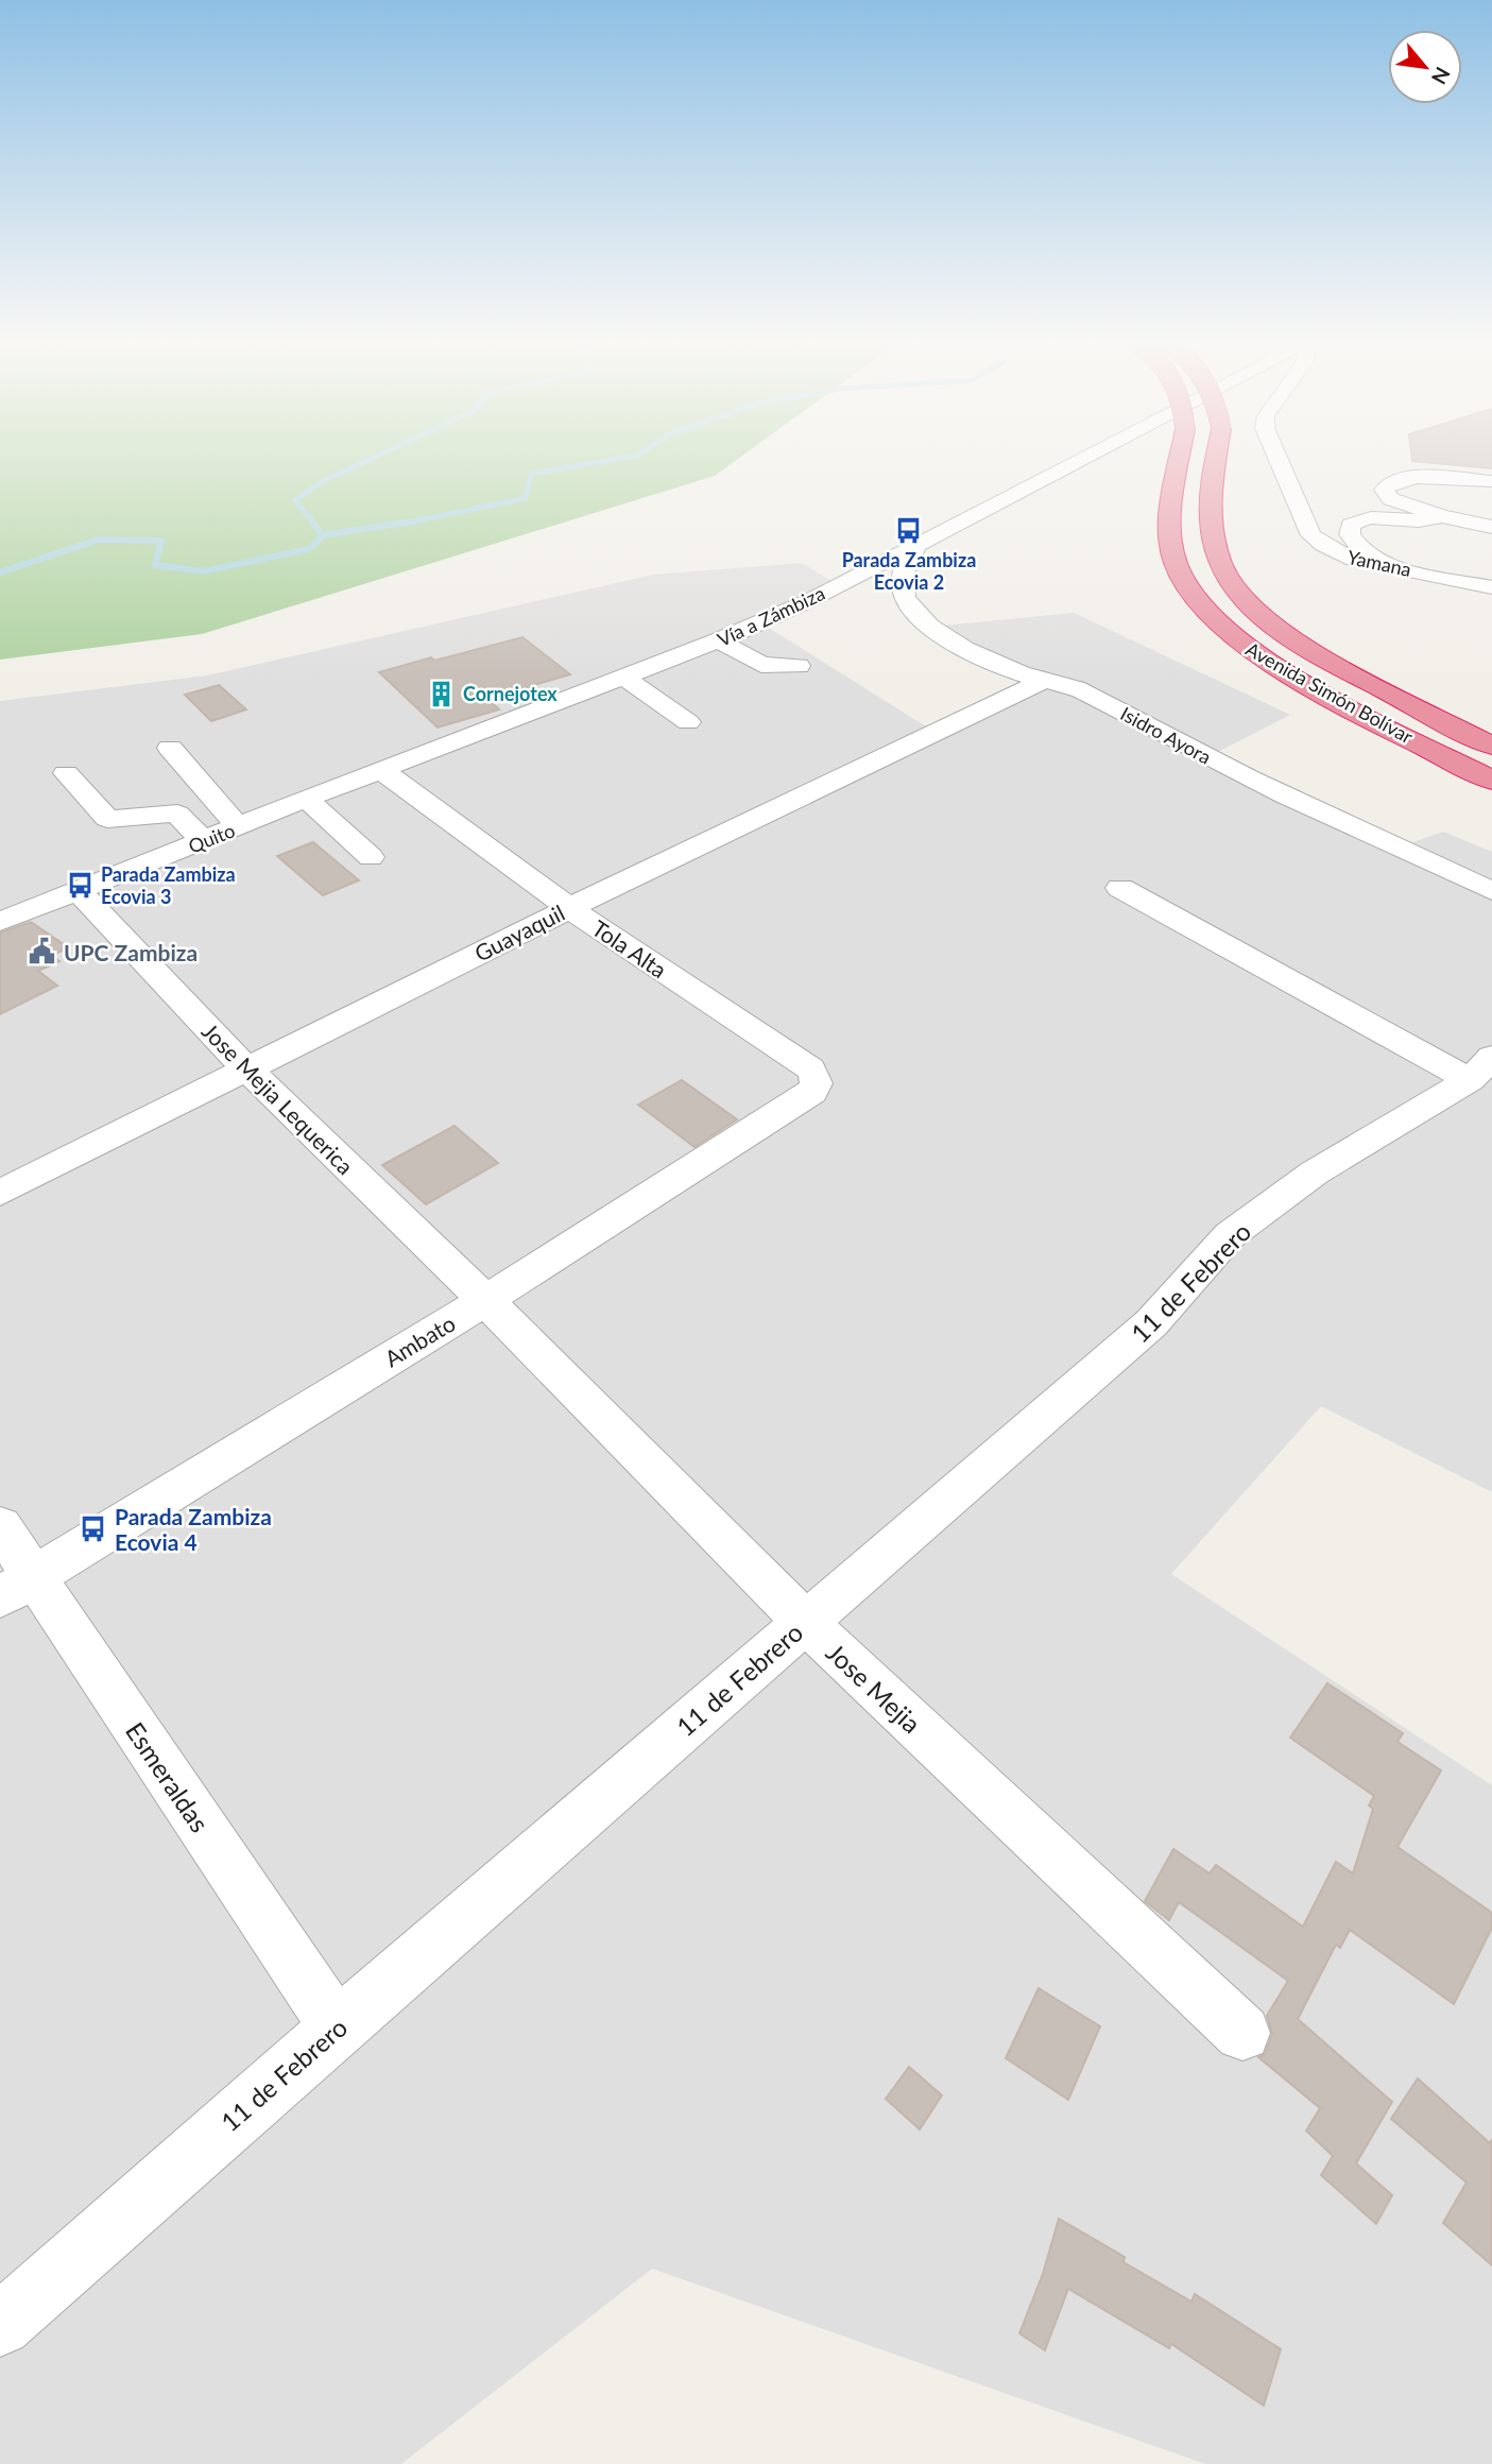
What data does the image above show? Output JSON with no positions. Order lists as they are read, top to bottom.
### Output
{
  "streets": {
    "highway": ["Avenida Simón Bolívar"],
    "street": [
      "Yamana",
      "Vía a Zámbiza",
      "Isidro Ayora",
      "Quito",
      "Guayaquil",
      "Tola Alta",
      "Jose Mejia Lequerica",
      "11 de Febrero",
      "Ambato",
      "Jose Mejia",
      "Esmeraldas"
    ]
  },
  "crossings": [
    ["Vía a Zámbiza", "Isidro Ayora"],
    ["Vía a Zámbiza", "Quito"],
    ["Vía a Zámbiza", "Tola Alta"],
    ["Isidro Ayora", "Guayaquil"],
    ["Quito", "Tola Alta"],
    ["Quito", "Jose Mejia Lequerica"],
    ["Guayaquil", "Tola Alta"],
    ["Guayaquil", "Jose Mejia Lequerica"],
    ["Tola Alta", "Ambato"],
    ["Jose Mejia Lequerica", "Ambato"],
    ["Jose Mejia Lequerica", "Jose Mejia"],
    ["11 de Febrero", "Jose Mejia"],
    ["11 de Febrero", "Esmeraldas"],
    ["Ambato", "Jose Mejia"],
    ["Ambato", "Esmeraldas"]
  ],
  "places": {
    "bus stop": ["Parada Zambiza Ecovia 2", "Parada Zambiza Ecovia 3", "Parada Zambiza Ecovia 4"],
    "building": ["Cornejotex"],
    "public building": ["UPC Zambiza"]
  },
  "north": "bottom right"
}
